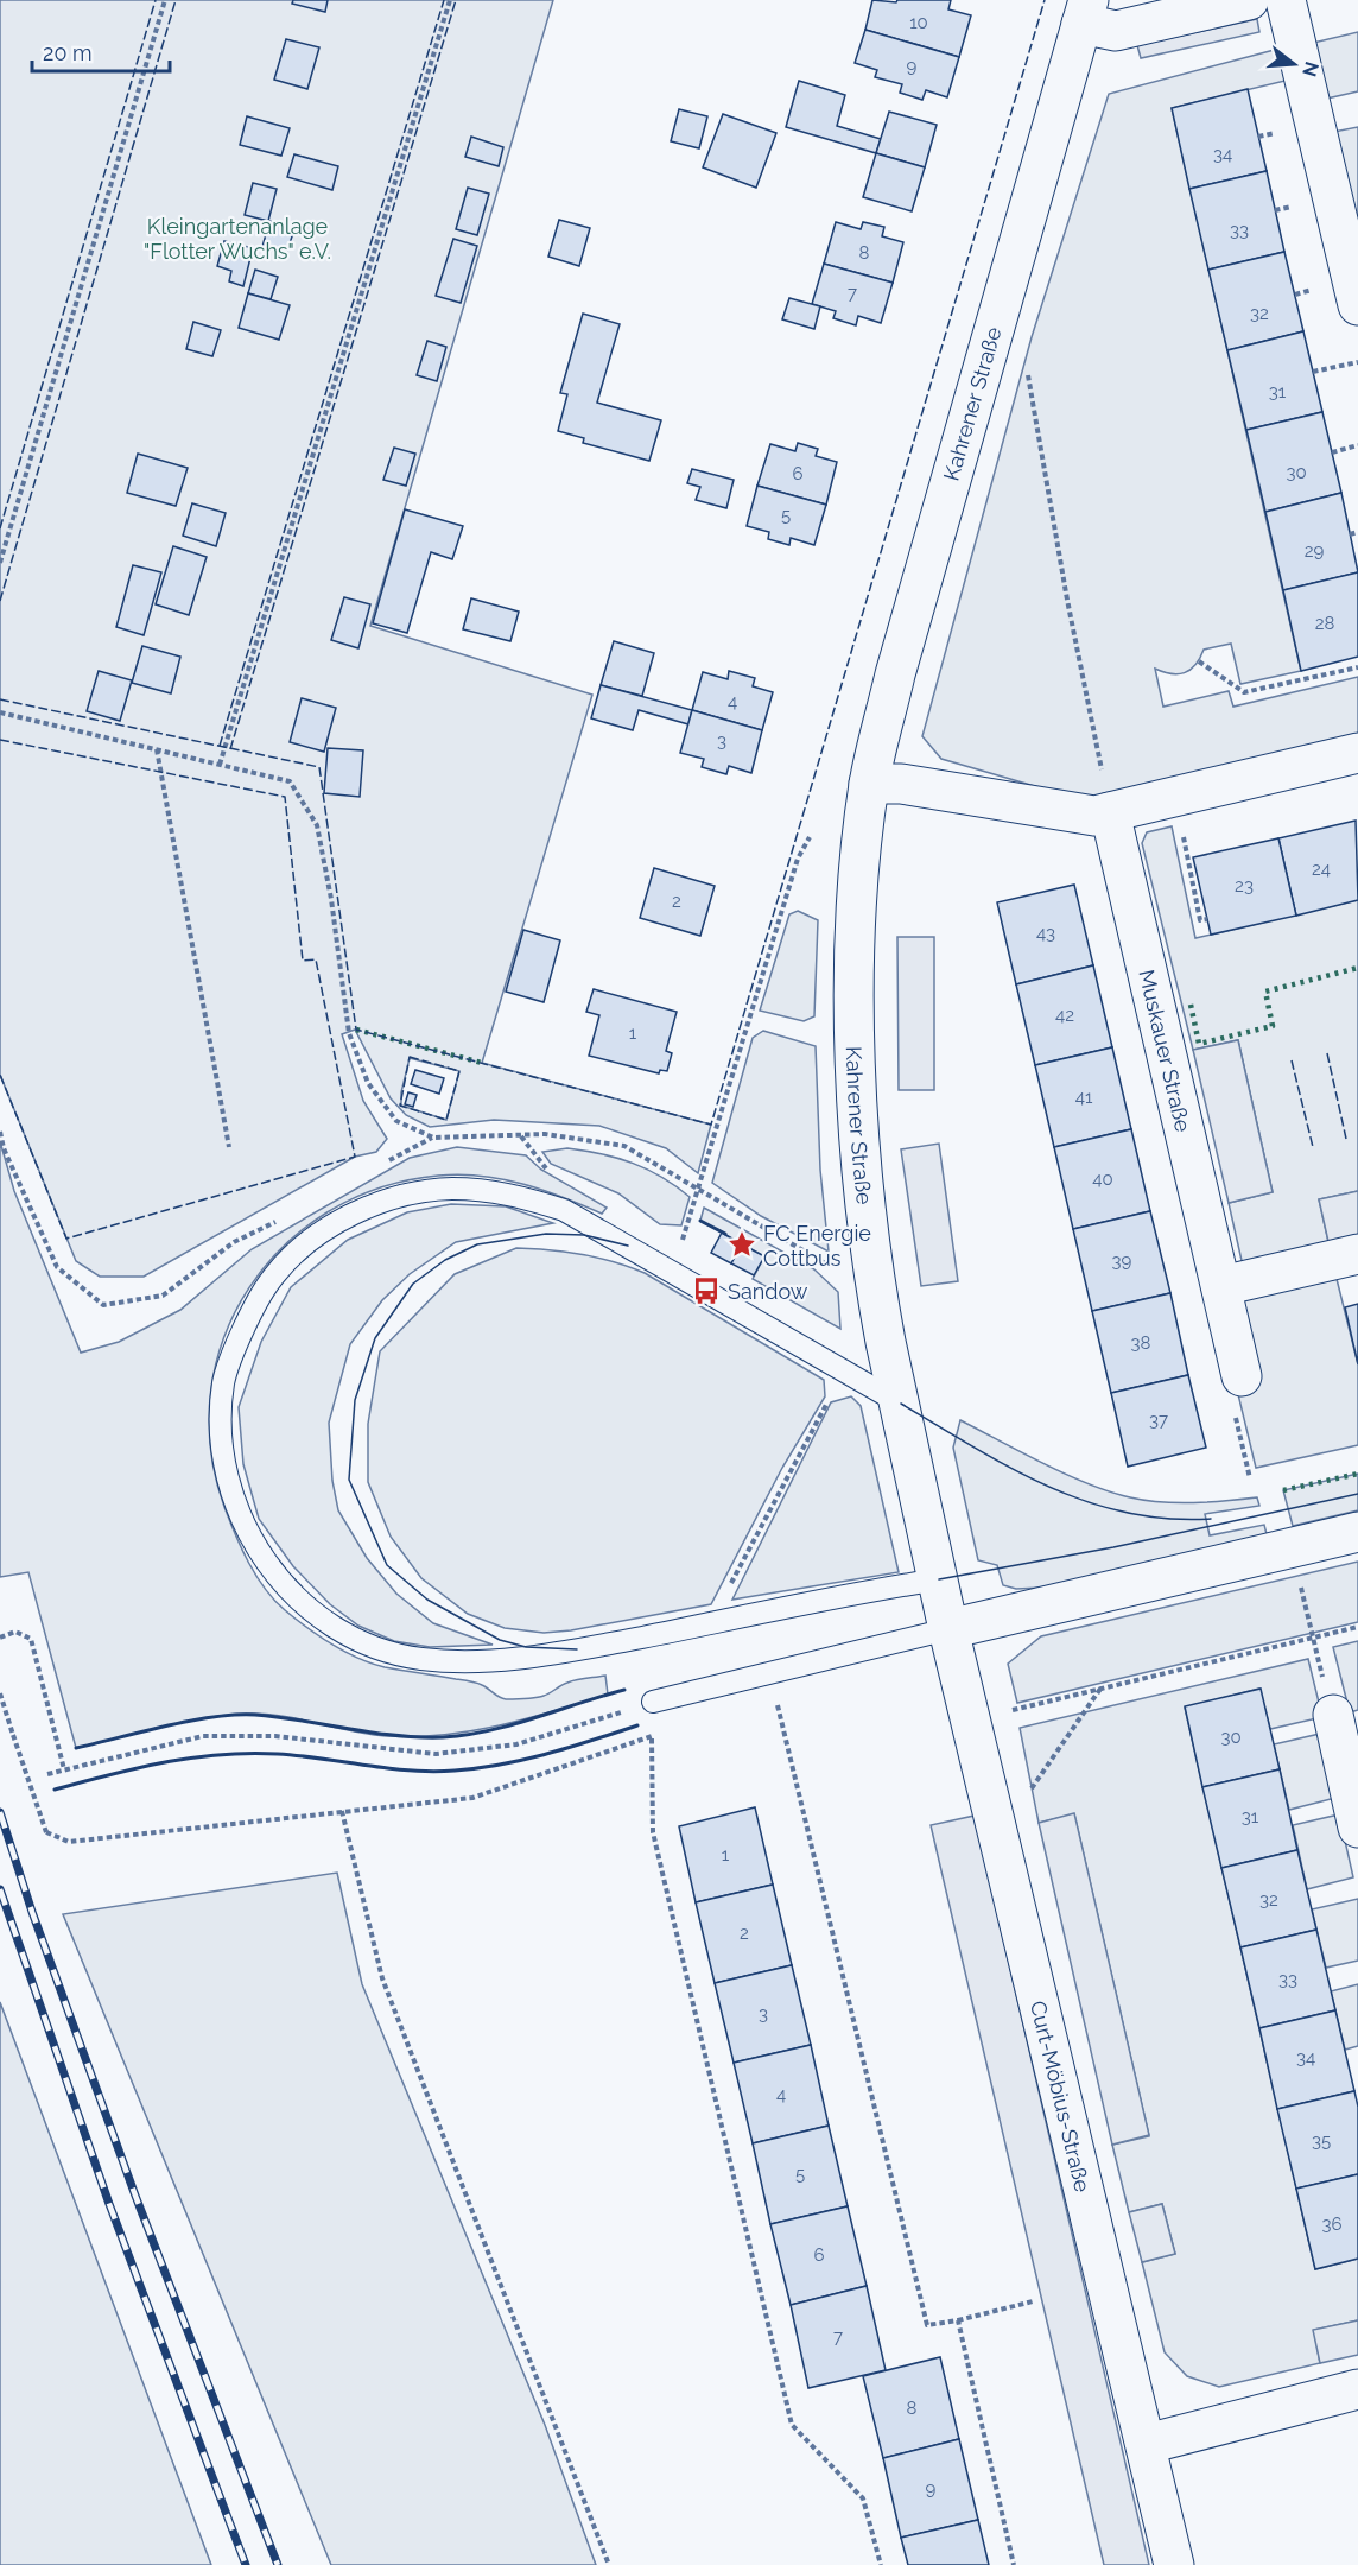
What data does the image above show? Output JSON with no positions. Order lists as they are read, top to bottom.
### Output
{
  "streets": {
    "street": ["Kahrener Straße", "Muskauer Straße", "Curt-Möbius-Straße"]
  },
  "crossings": [
    ["Kahrener Straße", "Curt-Möbius-Straße"]
  ],
  "parks": ["Kleingartenanlage \"Flotter Wuchs\" e.V."],
  "places": {
    "place": ["FC Energie Cottbus"],
    "bus stop": ["Sandow"]
  },
  "house_numbers": [
    "10",
    "9",
    "34",
    "33",
    "8",
    "7",
    "32",
    "31",
    "30",
    "6",
    "5",
    "29",
    "28",
    "4",
    "3",
    "24",
    "23",
    "2",
    "43",
    "42",
    "1",
    "41",
    "40",
    "39",
    "38",
    "37",
    "30",
    "31",
    "1",
    "32",
    "2",
    "33",
    "3",
    "34",
    "4",
    "35",
    "5",
    "36",
    "6",
    "7",
    "8",
    "9"
  ],
  "scale_bar": "20 m",
  "north": "right"
}
